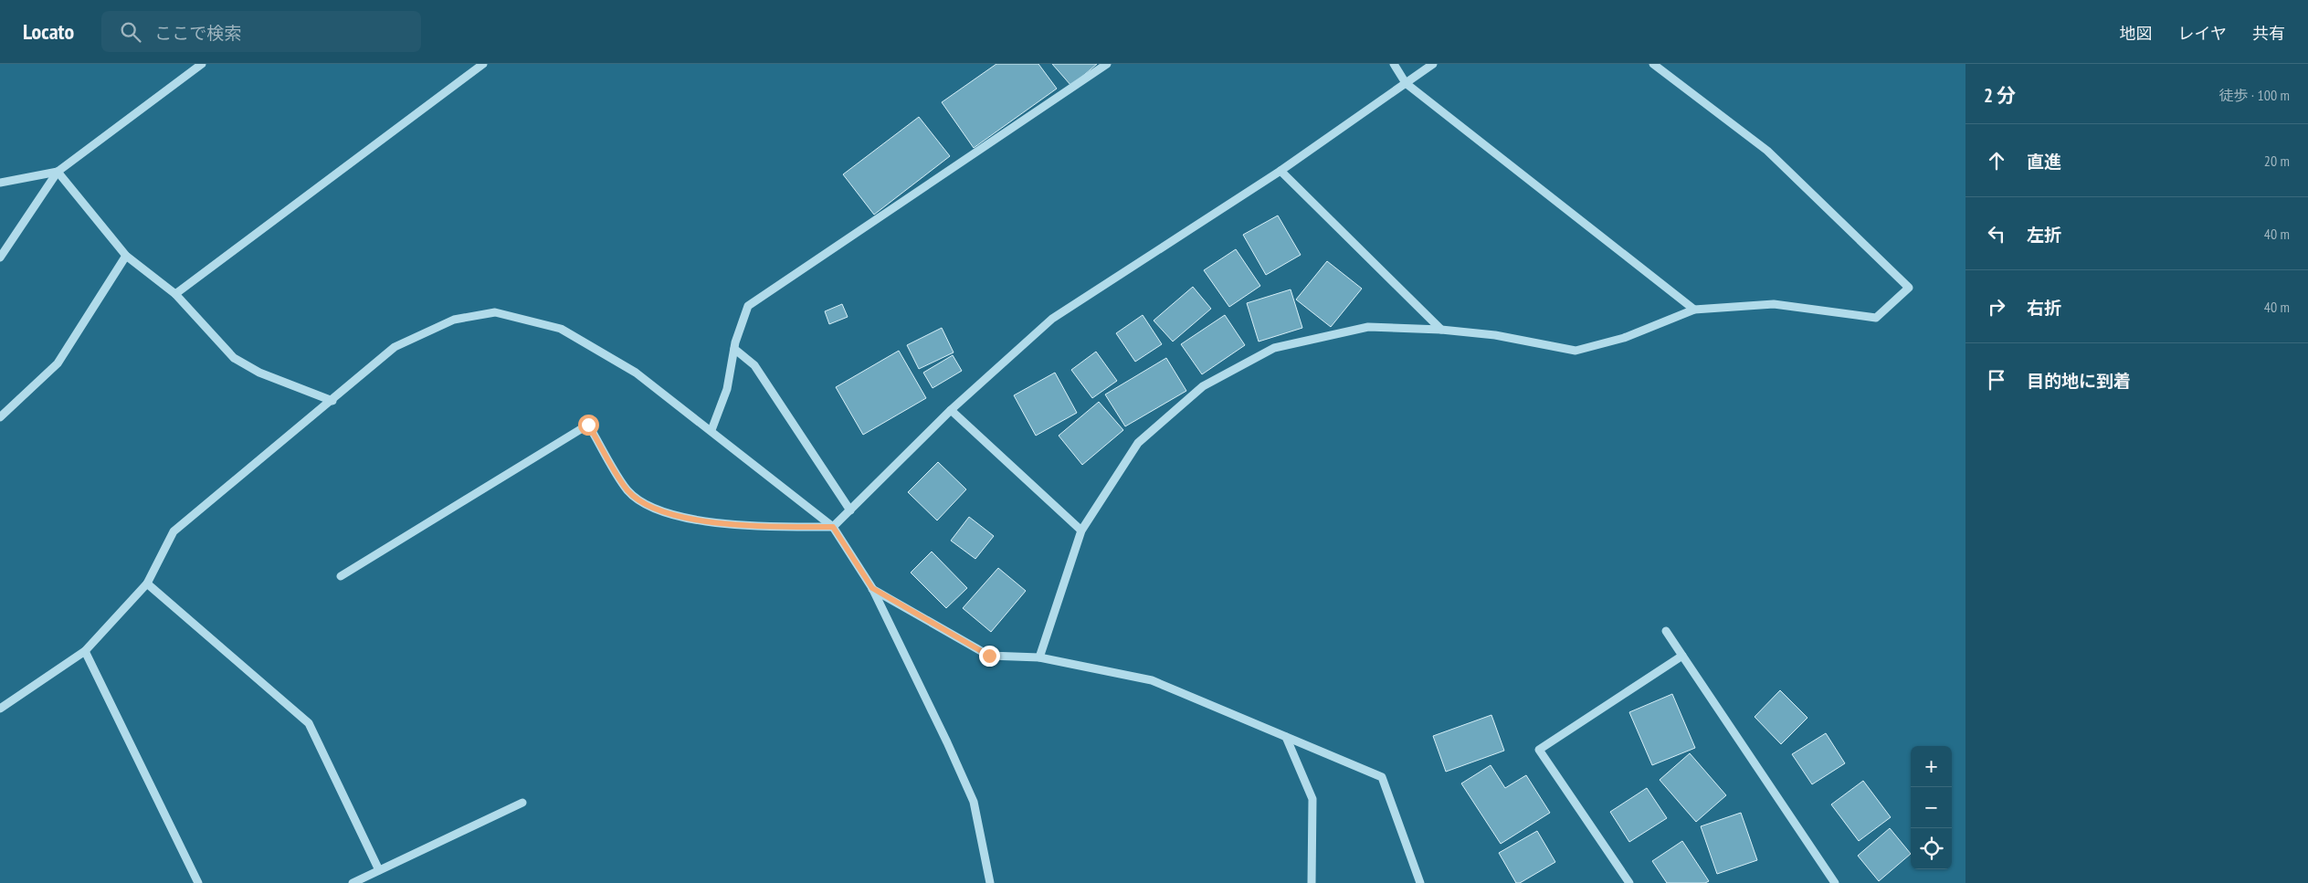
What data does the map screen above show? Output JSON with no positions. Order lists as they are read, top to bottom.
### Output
{
  "page": {
    "header": "Locato",
    "search": "ここで検索",
    "nav": ["地図", "レイヤ", "共有"],
    "heading": ["2 分", "徒歩 · 100 m"],
    "list": [
      ["直進", "20 m"],
      ["左折", "40 m"],
      ["右折", "40 m"],
      "目的地に到着"
    ],
    "map_buttons": ["+", "−"]
  }
}
